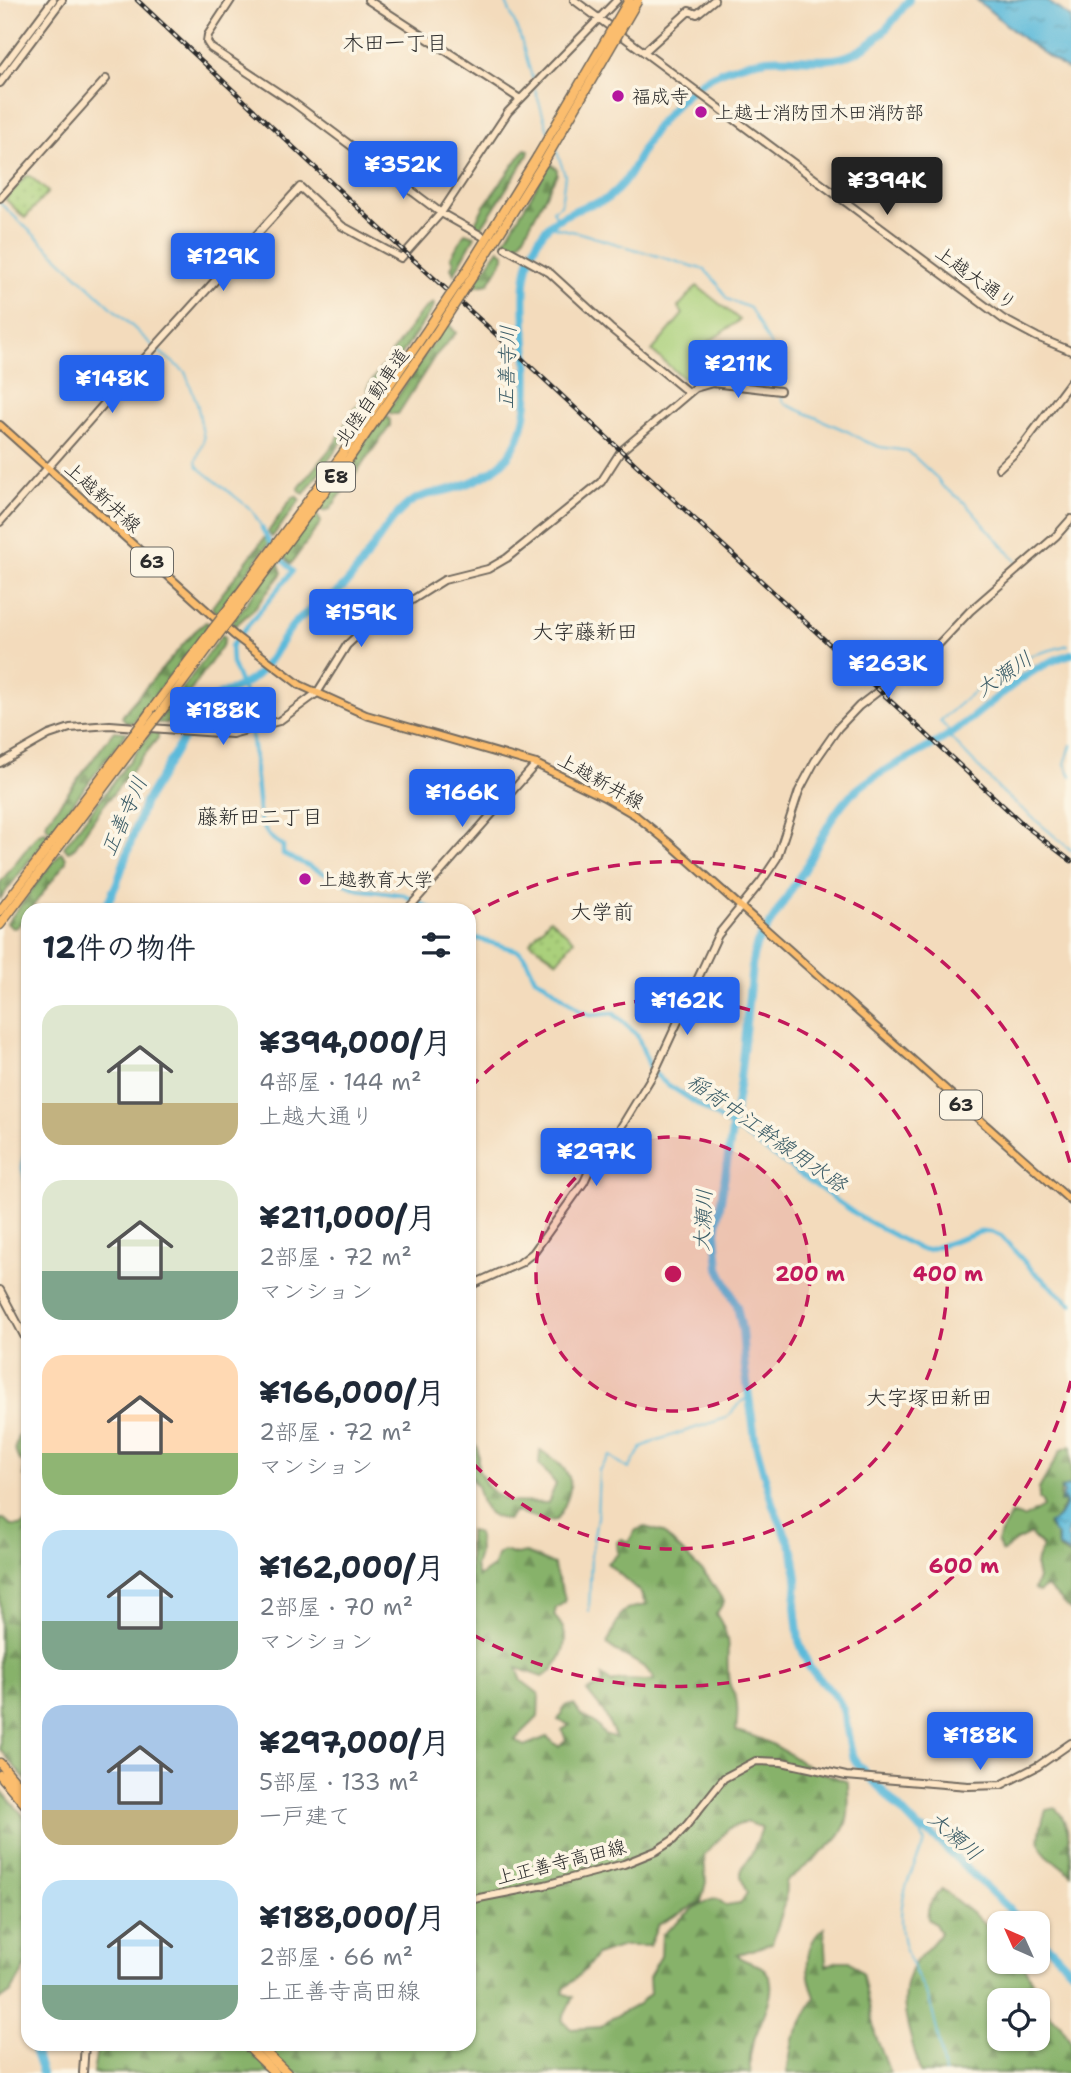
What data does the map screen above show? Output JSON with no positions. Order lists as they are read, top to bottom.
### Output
{
  "streets": {
    "highway": ["北陸自動車道", "E8"],
    "main road": ["上越新井線", "63"],
    "street": ["上越大通り", "上正善寺高田線"]
  },
  "districts": [
    "木田一丁目",
    "大字藤新田",
    "藤新田二丁目",
    "大学前",
    "大字塚田新田"
  ],
  "water": ["正善寺川", "大瀬川", "稲荷中江幹線用水路"],
  "places": ["福成寺", "上越士消防団木田消防部", "上越教育大学"],
  "north": "top left",
  "page": {
    "price": [
      "¥352K",
      "¥394K",
      "¥129K",
      "¥211K",
      "¥148K",
      "¥159K",
      "¥263K",
      "¥188K",
      "¥166K",
      "¥162K",
      "¥297K",
      "¥188K"
    ],
    "heading": "12件の物件",
    "list": [
      {
        "name": "¥394,000/月",
        "note": "4部屋 · 144 m² · 上越大通り"
      },
      {
        "name": "¥211,000/月",
        "note": "2部屋 · 72 m² · マンション"
      },
      {
        "name": "¥166,000/月",
        "note": "2部屋 · 72 m² · マンション"
      },
      {
        "name": "¥162,000/月",
        "note": "2部屋 · 70 m² · マンション"
      },
      {
        "name": "¥297,000/月",
        "note": "5部屋 · 133 m² · 一戸建て"
      },
      {
        "name": "¥188,000/月",
        "note": "2部屋 · 66 m² · 上正善寺高田線"
      }
    ]
  },
  "rings": ["200 m", "400 m", "600 m"]
}
